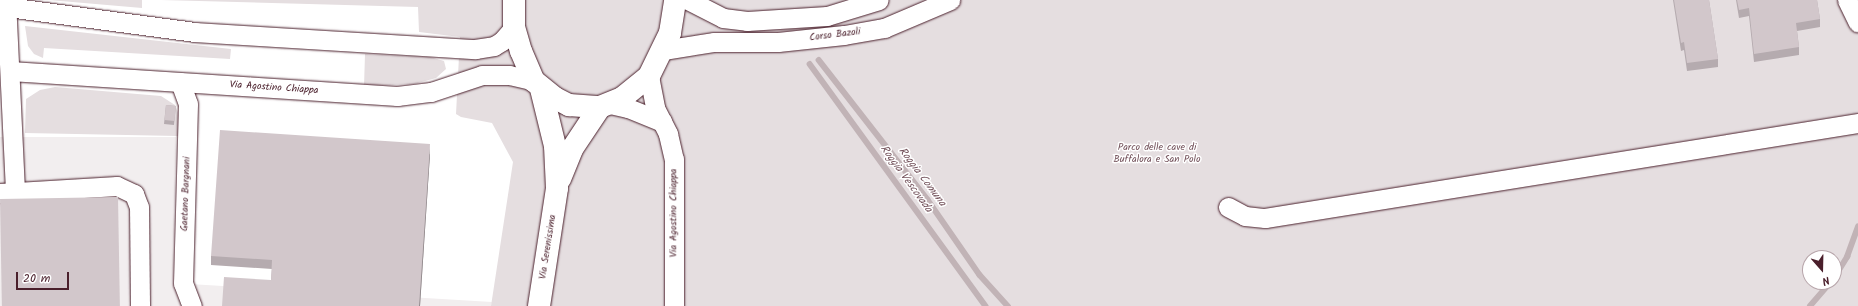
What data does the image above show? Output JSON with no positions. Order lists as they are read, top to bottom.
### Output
{
  "streets": {
    "main road": ["Via Serenissima"],
    "street": ["Corso Bazoli", "Via Agostino Chiappa", "Gaetano Bargnani"]
  },
  "crossings": [
    ["Corso Bazoli", "Via Serenissima"],
    ["Via Agostino Chiappa", "Gaetano Bargnani"],
    ["Via Agostino Chiappa", "Via Serenissima"]
  ],
  "water": ["Roggia Comuna", "Roggia Vescovada"],
  "parks": ["Parco delle cave di Buffalora e San Polo"],
  "scale_bar": "20 m",
  "north": "bottom"
}
